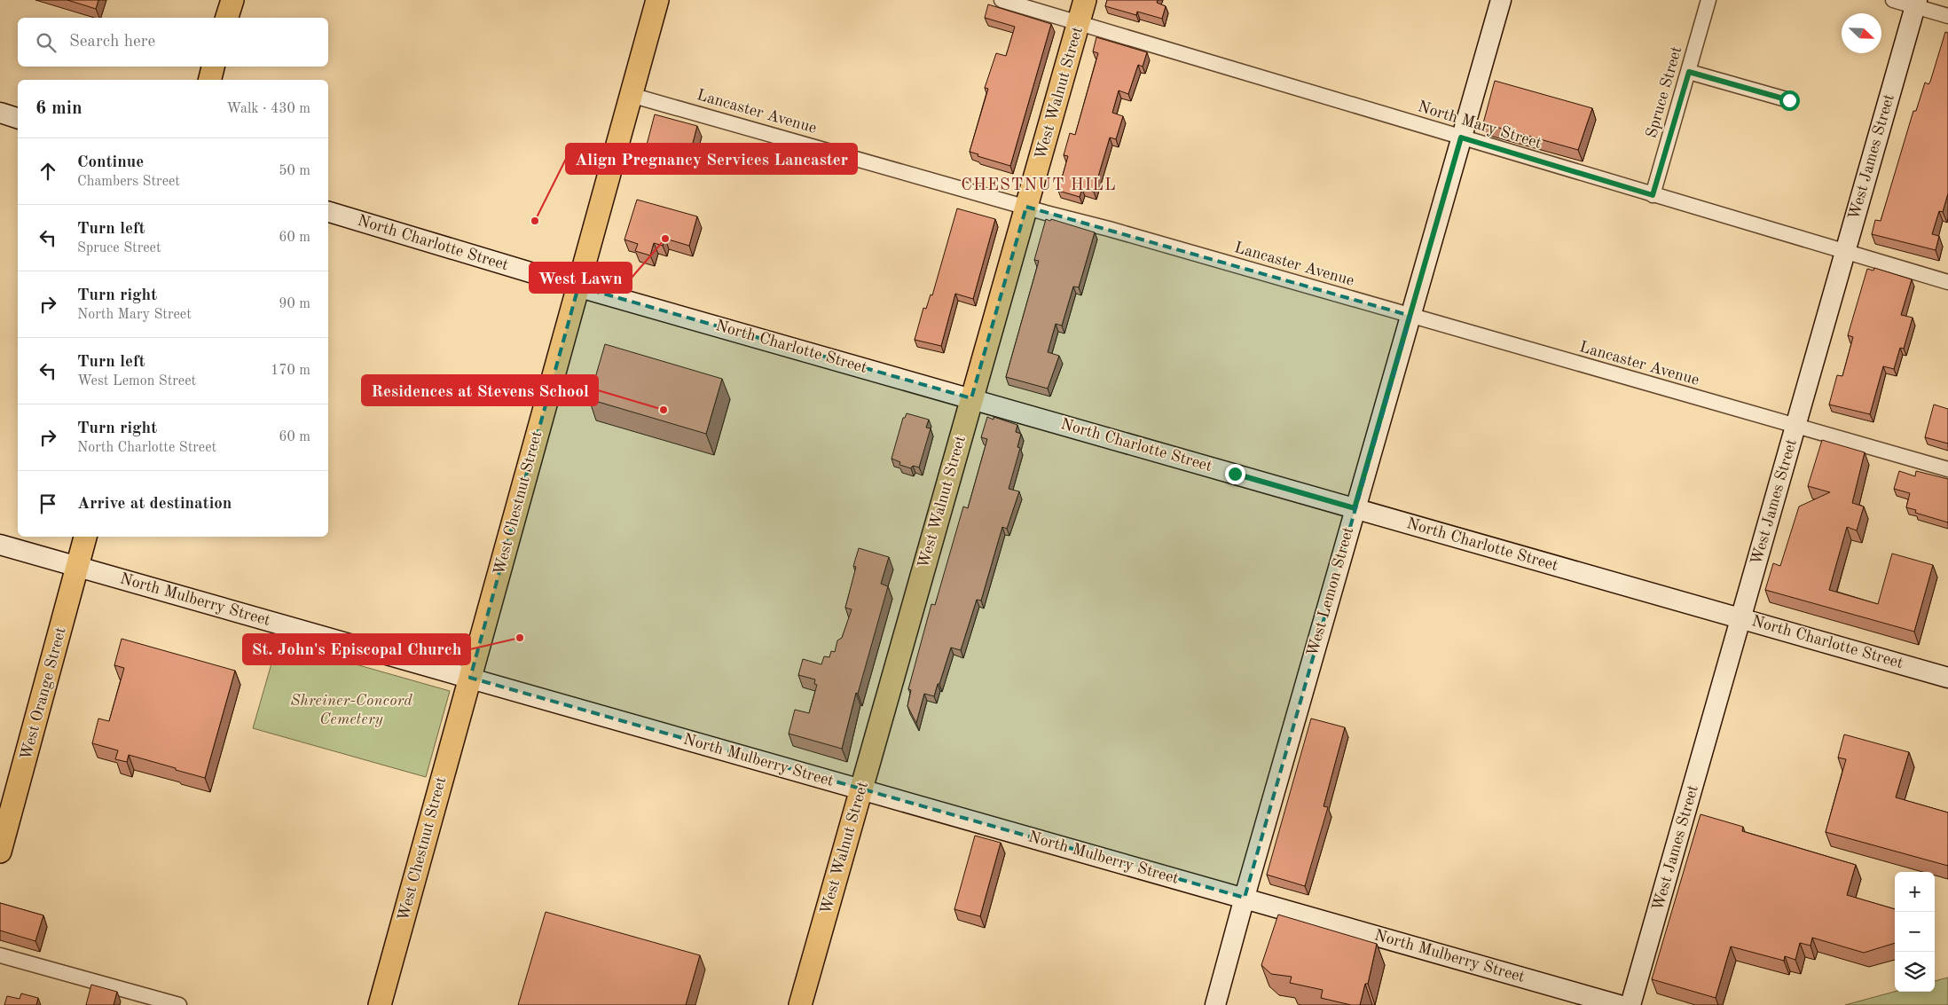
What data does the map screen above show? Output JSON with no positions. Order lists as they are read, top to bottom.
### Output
{
  "streets": {
    "main road": ["West Walnut Street", "West Chestnut Street", "West Orange Street"],
    "street": [
      "Spruce Street",
      "Lancaster Avenue",
      "North Mary Street",
      "West James Street",
      "North Charlotte Street",
      "West Lemon Street",
      "North Mulberry Street"
    ]
  },
  "crossings": [
    ["Spruce Street", "North Mary Street"],
    ["West Walnut Street", "Lancaster Avenue"],
    ["West Walnut Street", "North Mary Street"],
    ["West Walnut Street", "North Charlotte Street"],
    ["West Walnut Street", "North Mulberry Street"],
    ["Lancaster Avenue", "West James Street"],
    ["Lancaster Avenue", "West Chestnut Street"],
    ["Lancaster Avenue", "West Lemon Street"],
    ["North Mary Street", "West James Street"],
    ["North Mary Street", "West Lemon Street"],
    ["West James Street", "North Charlotte Street"],
    ["North Charlotte Street", "West Chestnut Street"],
    ["North Charlotte Street", "West Lemon Street"],
    ["West Chestnut Street", "North Mulberry Street"],
    ["West Lemon Street", "North Mulberry Street"],
    ["North Mulberry Street", "West Orange Street"]
  ],
  "districts": ["CHESTNUT HILL"],
  "parks": ["Shreiner-Concord Cemetery"],
  "places": [
    "Align Pregnancy Services Lancaster",
    "West Lawn",
    "Residences at Stevens School",
    "St. John's Episcopal Church"
  ],
  "north": "bottom right",
  "page": {
    "search": "Search here",
    "heading": ["6 min", "Walk · 430 m"],
    "list": [
      ["Continue", "Chambers Street", "50 m"],
      ["Turn left", "Spruce Street", "60 m"],
      ["Turn right", "North Mary Street", "90 m"],
      ["Turn left", "West Lemon Street", "170 m"],
      ["Turn right", "North Charlotte Street", "60 m"],
      "Arrive at destination"
    ],
    "map_buttons": ["+", "−"]
  }
}
